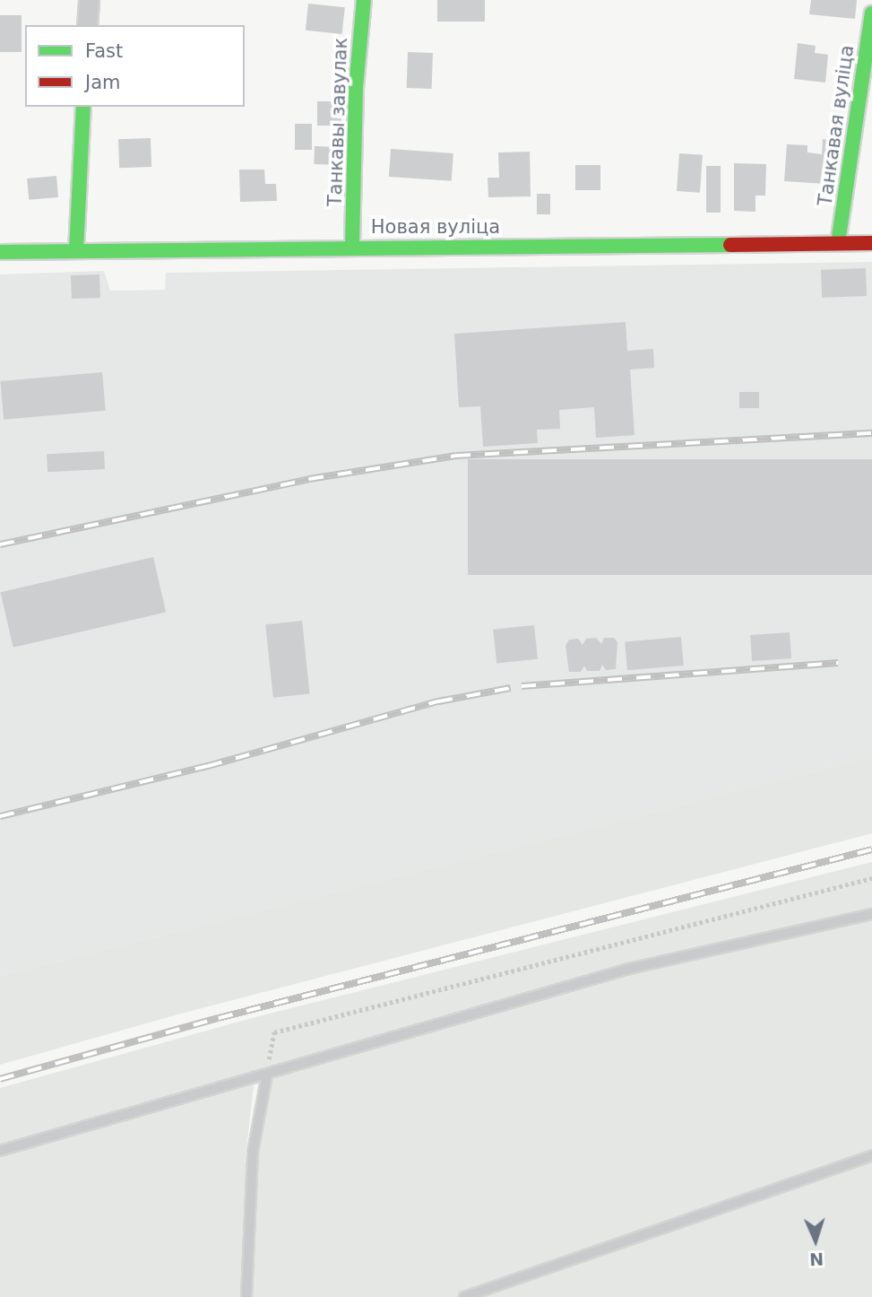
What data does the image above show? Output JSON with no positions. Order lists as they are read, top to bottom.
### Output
{
  "streets": {
    "street": ["Танкавы завулак", "Танкавая вуліца", "Новая вуліца"]
  },
  "crossings": [
    ["Танкавы завулак", "Новая вуліца"],
    ["Танкавая вуліца", "Новая вуліца"]
  ],
  "legend": ["Fast", "Jam"],
  "north": "bottom"
}
